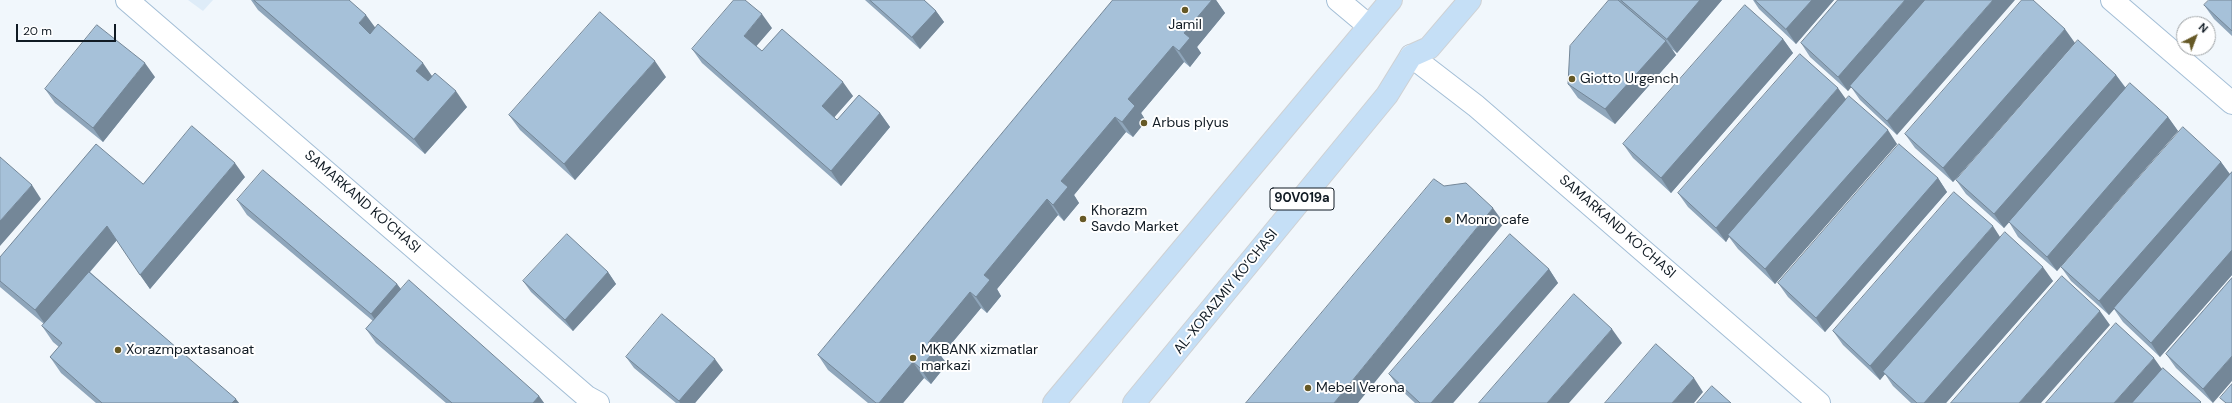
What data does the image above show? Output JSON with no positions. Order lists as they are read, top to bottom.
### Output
{
  "streets": {
    "main road": ["90V019a", "AL-XORAZMIY KO’CHASI"],
    "street": ["SAMARKAND KO'CHASI", "SAMARKAND KO’CHASI"]
  },
  "crossings": [
    ["SAMARKAND KO’CHASI", "AL-XORAZMIY KO’CHASI"]
  ],
  "places": [
    "Jamil",
    "Giotto Urgench",
    "Arbus plyus",
    "Khorazm Savdo Market",
    "Monro cafe",
    "Xorazmpaxtasanoat",
    "MKBANK xizmatlar markazi",
    "Mebel Verona"
  ],
  "scale_bar": "20 m",
  "north": "top right"
}
